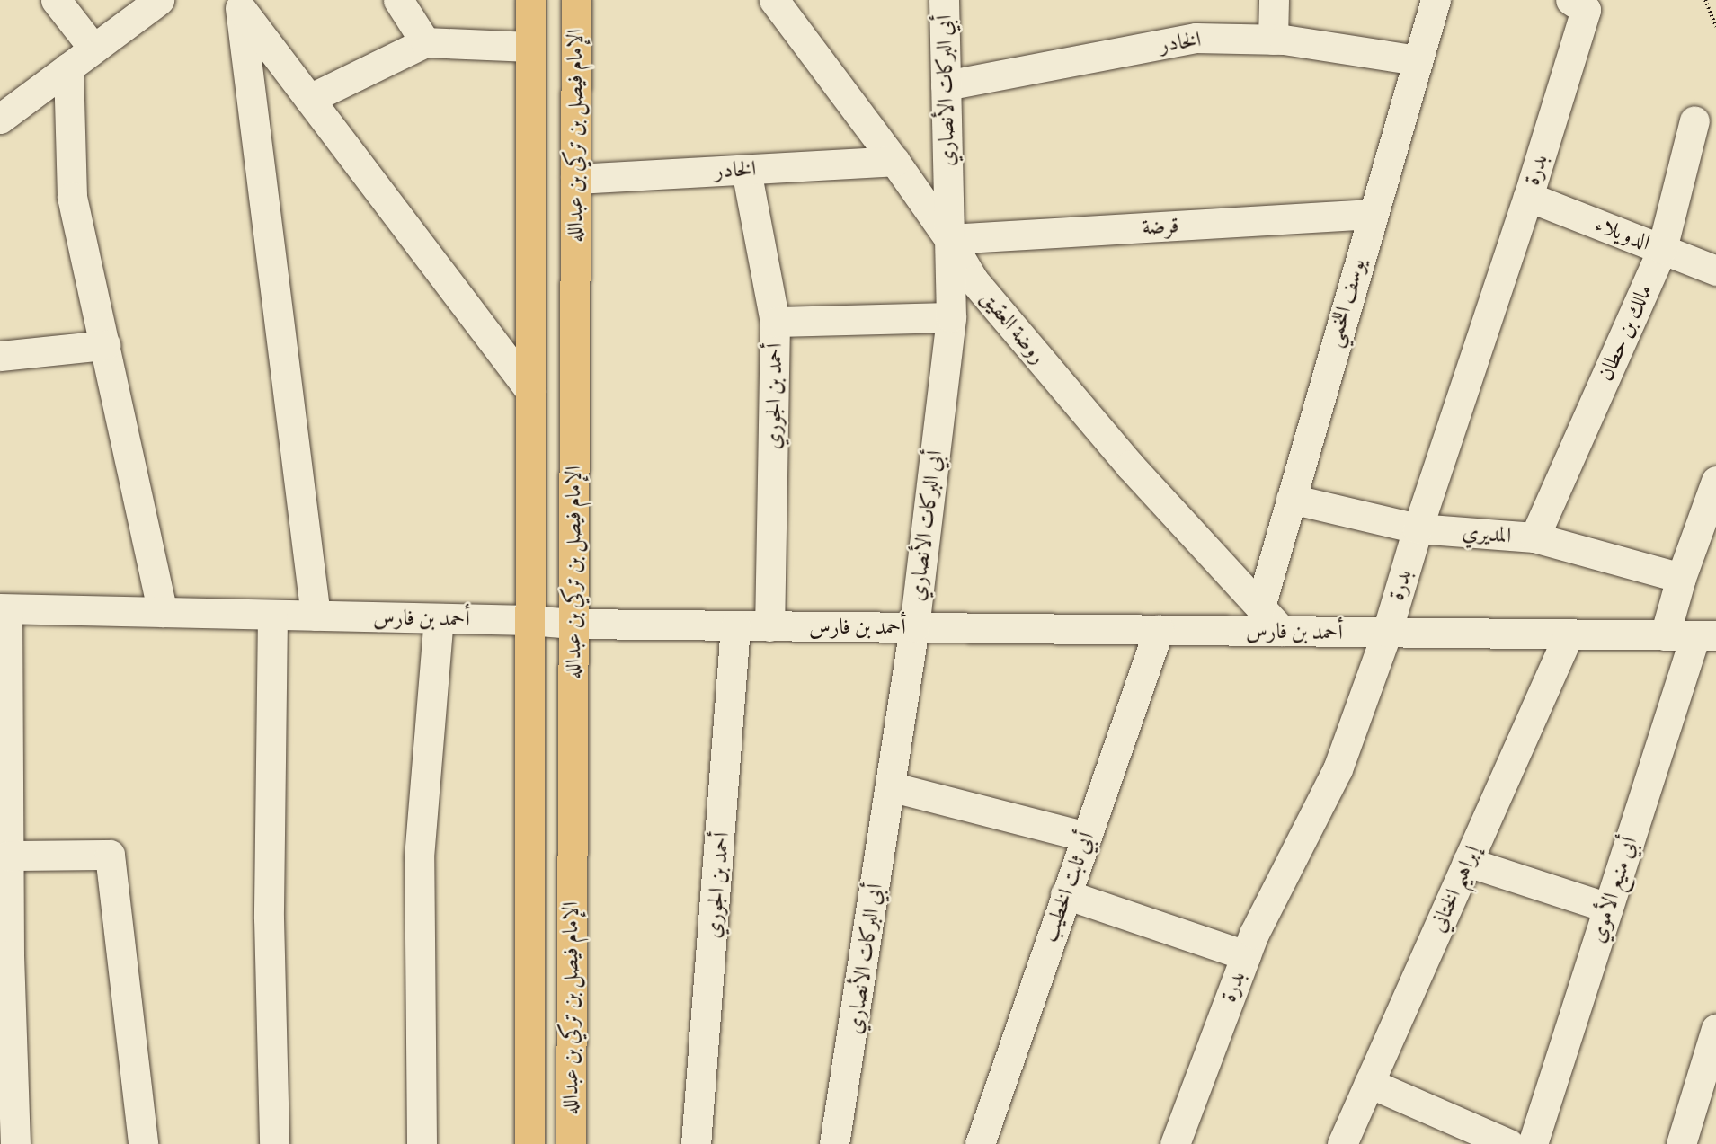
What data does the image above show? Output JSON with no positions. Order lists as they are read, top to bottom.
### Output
{
  "streets": {
    "main road": ["الإمام فيصل بن تركي بن عبدالله"],
    "street": [
      "الخادر",
      "أبي البركات الأنصاري",
      "بدرة",
      "قرضة",
      "الدويلاء",
      "يوسف اللخمي",
      "روضة العقيق",
      "مالك بن حطان",
      "أحمد بن الجوري",
      "المديري",
      "أحمد بن فارس",
      "أبي ثابت الخطيب",
      "إبراهيم الختاني",
      "أبي منيع الأموي"
    ]
  },
  "crossings": [
    ["الخادر", "أبي البركات الأنصاري"],
    ["الخادر", "الإمام فيصل بن تركي بن عبدالله"],
    ["الخادر", "يوسف اللخمي"],
    ["الخادر", "روضة العقيق"],
    ["الخادر", "أحمد بن الجوري"],
    ["أبي البركات الأنصاري", "قرضة"],
    ["أبي البركات الأنصاري", "روضة العقيق"],
    ["أبي البركات الأنصاري", "أحمد بن فارس"],
    ["الإمام فيصل بن تركي بن عبدالله", "أحمد بن فارس"],
    ["بدرة", "الدويلاء"],
    ["بدرة", "المديري"],
    ["بدرة", "أحمد بن فارس"],
    ["قرضة", "يوسف اللخمي"],
    ["قرضة", "روضة العقيق"],
    ["الدويلاء", "مالك بن حطان"],
    ["يوسف اللخمي", "روضة العقيق"],
    ["يوسف اللخمي", "المديري"],
    ["روضة العقيق", "أحمد بن فارس"],
    ["مالك بن حطان", "المديري"],
    ["أحمد بن الجوري", "أحمد بن فارس"],
    ["أحمد بن فارس", "أبي ثابت الخطيب"],
    ["أحمد بن فارس", "إبراهيم الختاني"],
    ["أحمد بن فارس", "أبي منيع الأموي"]
  ]
}
